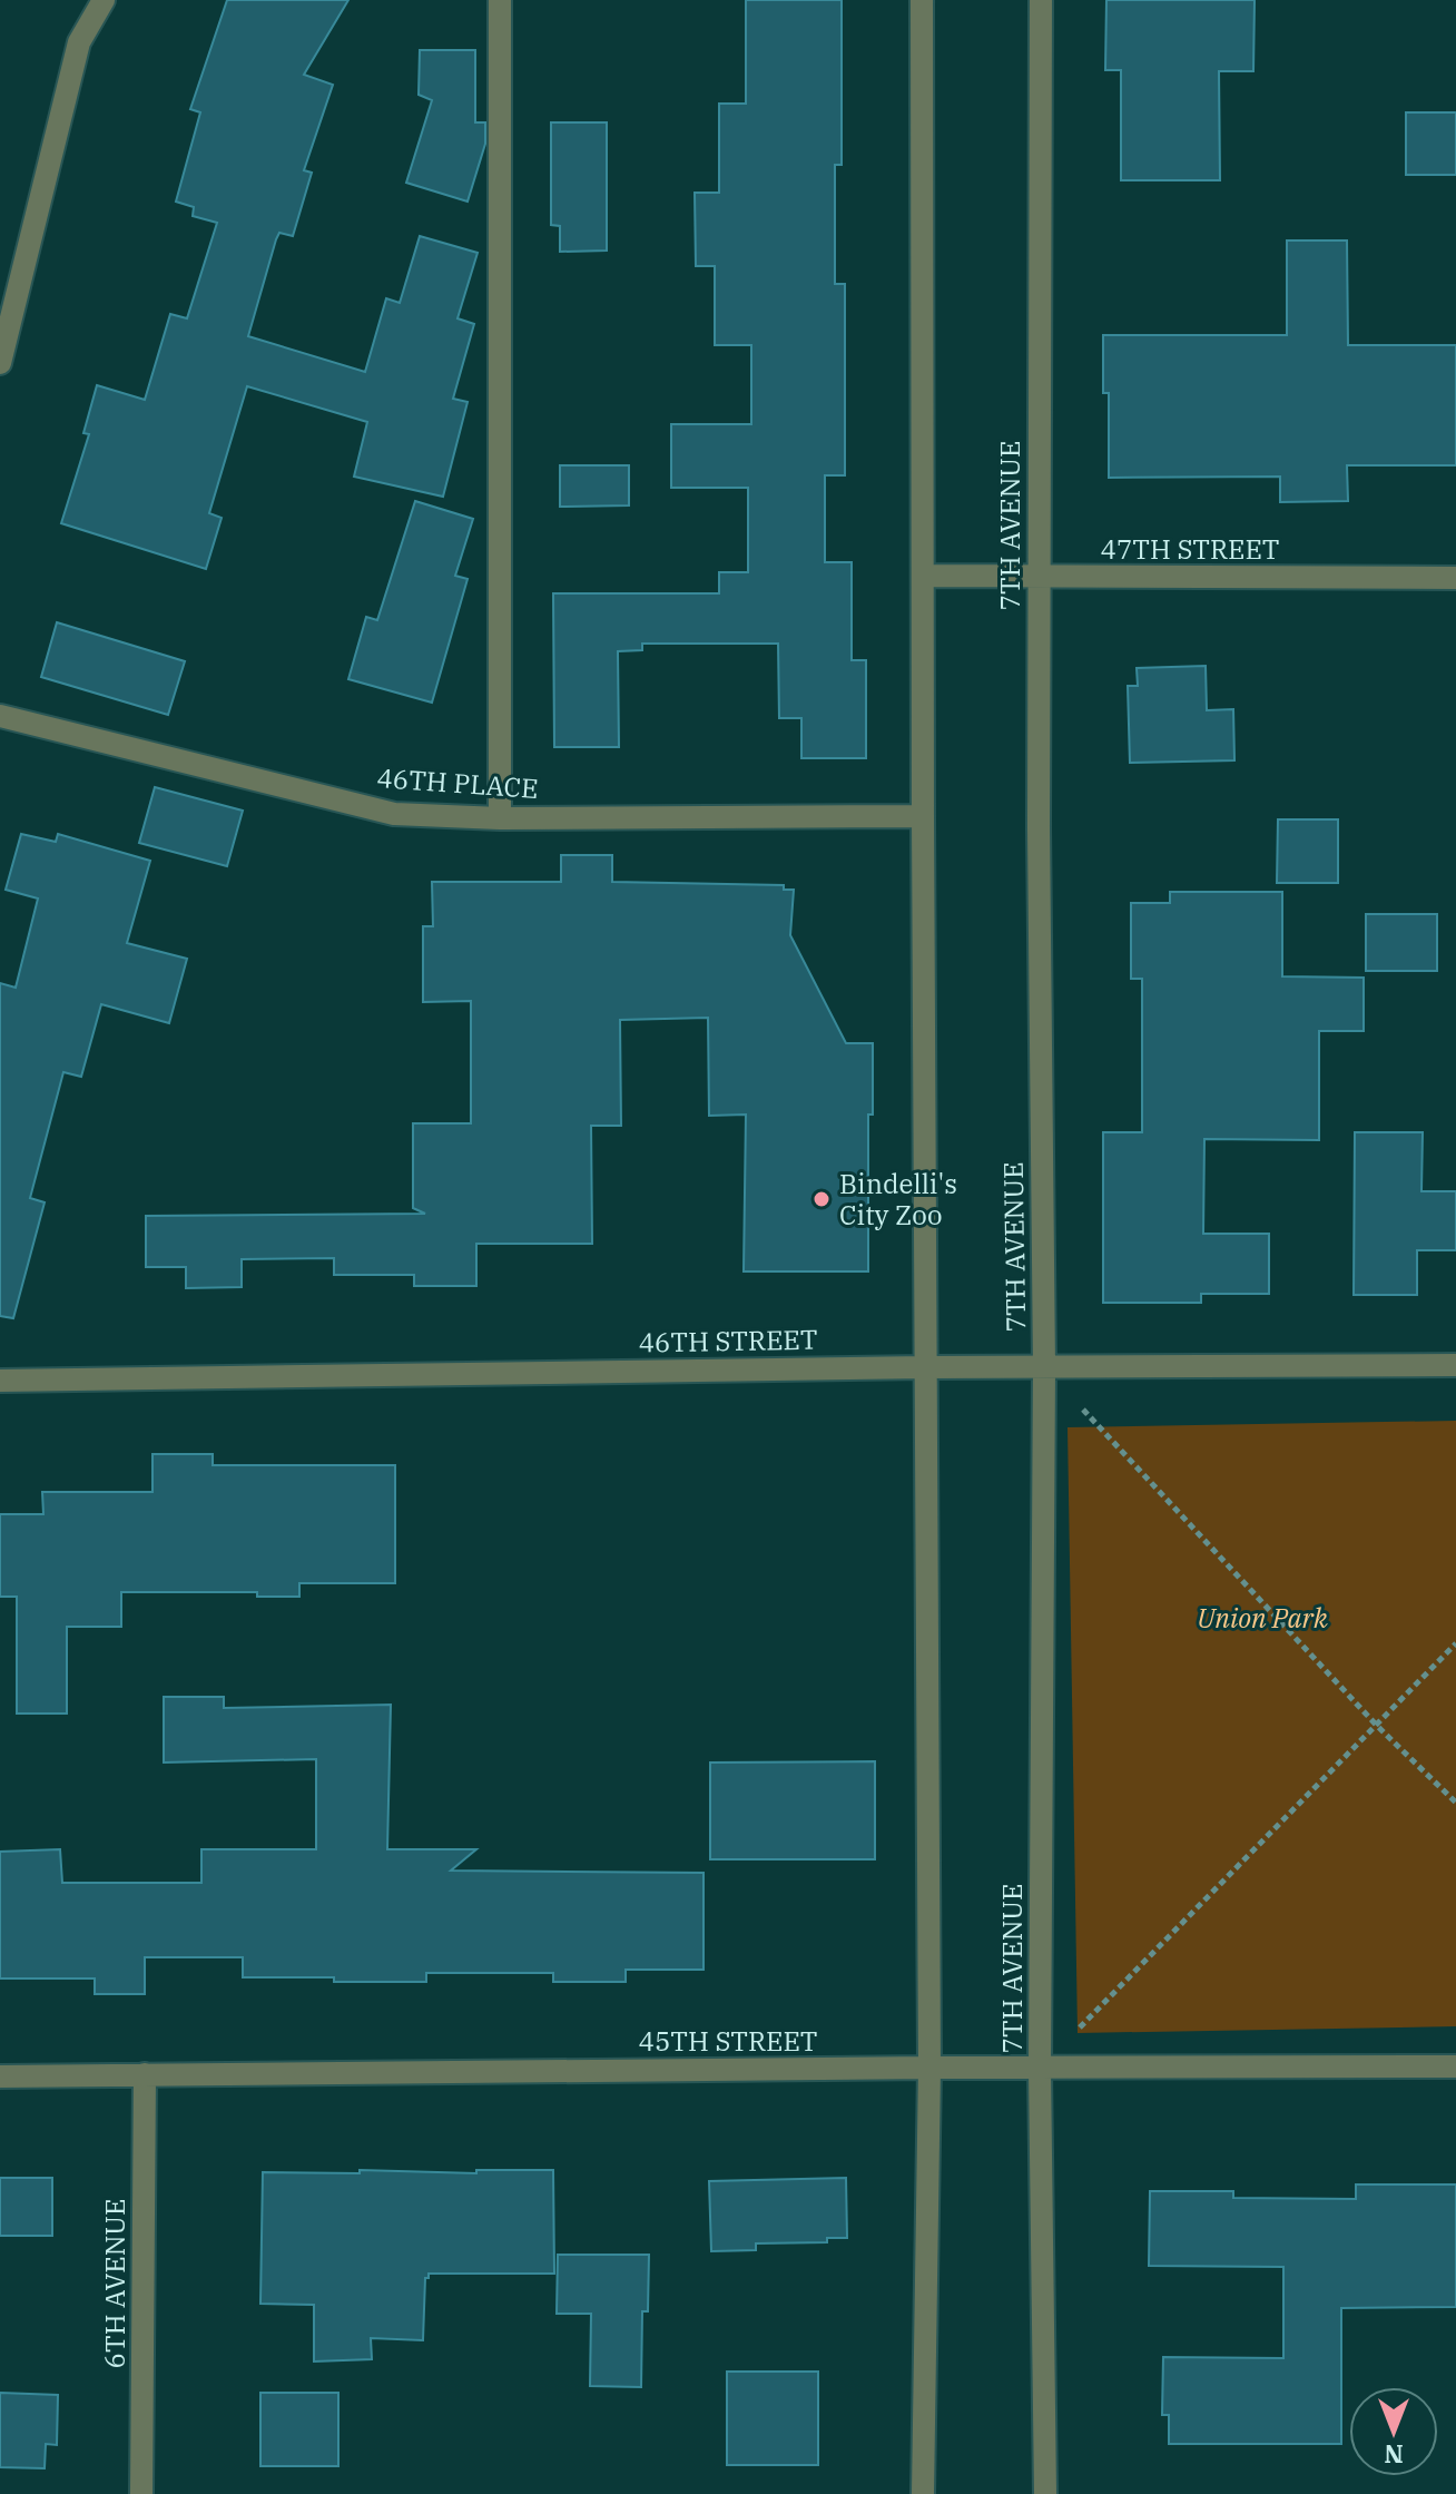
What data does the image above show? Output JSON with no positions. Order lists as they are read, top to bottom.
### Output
{
  "streets": {
    "street": [
      "7TH AVENUE",
      "47TH STREET",
      "46TH PLACE",
      "46TH STREET",
      "45TH STREET",
      "6TH AVENUE"
    ]
  },
  "crossings": [
    ["7TH AVENUE", "47TH STREET"],
    ["7TH AVENUE", "46TH STREET"],
    ["7TH AVENUE", "45TH STREET"],
    ["45TH STREET", "6TH AVENUE"]
  ],
  "parks": ["Union Park"],
  "places": ["Bindelli's City Zoo"],
  "north": "bottom"
}
